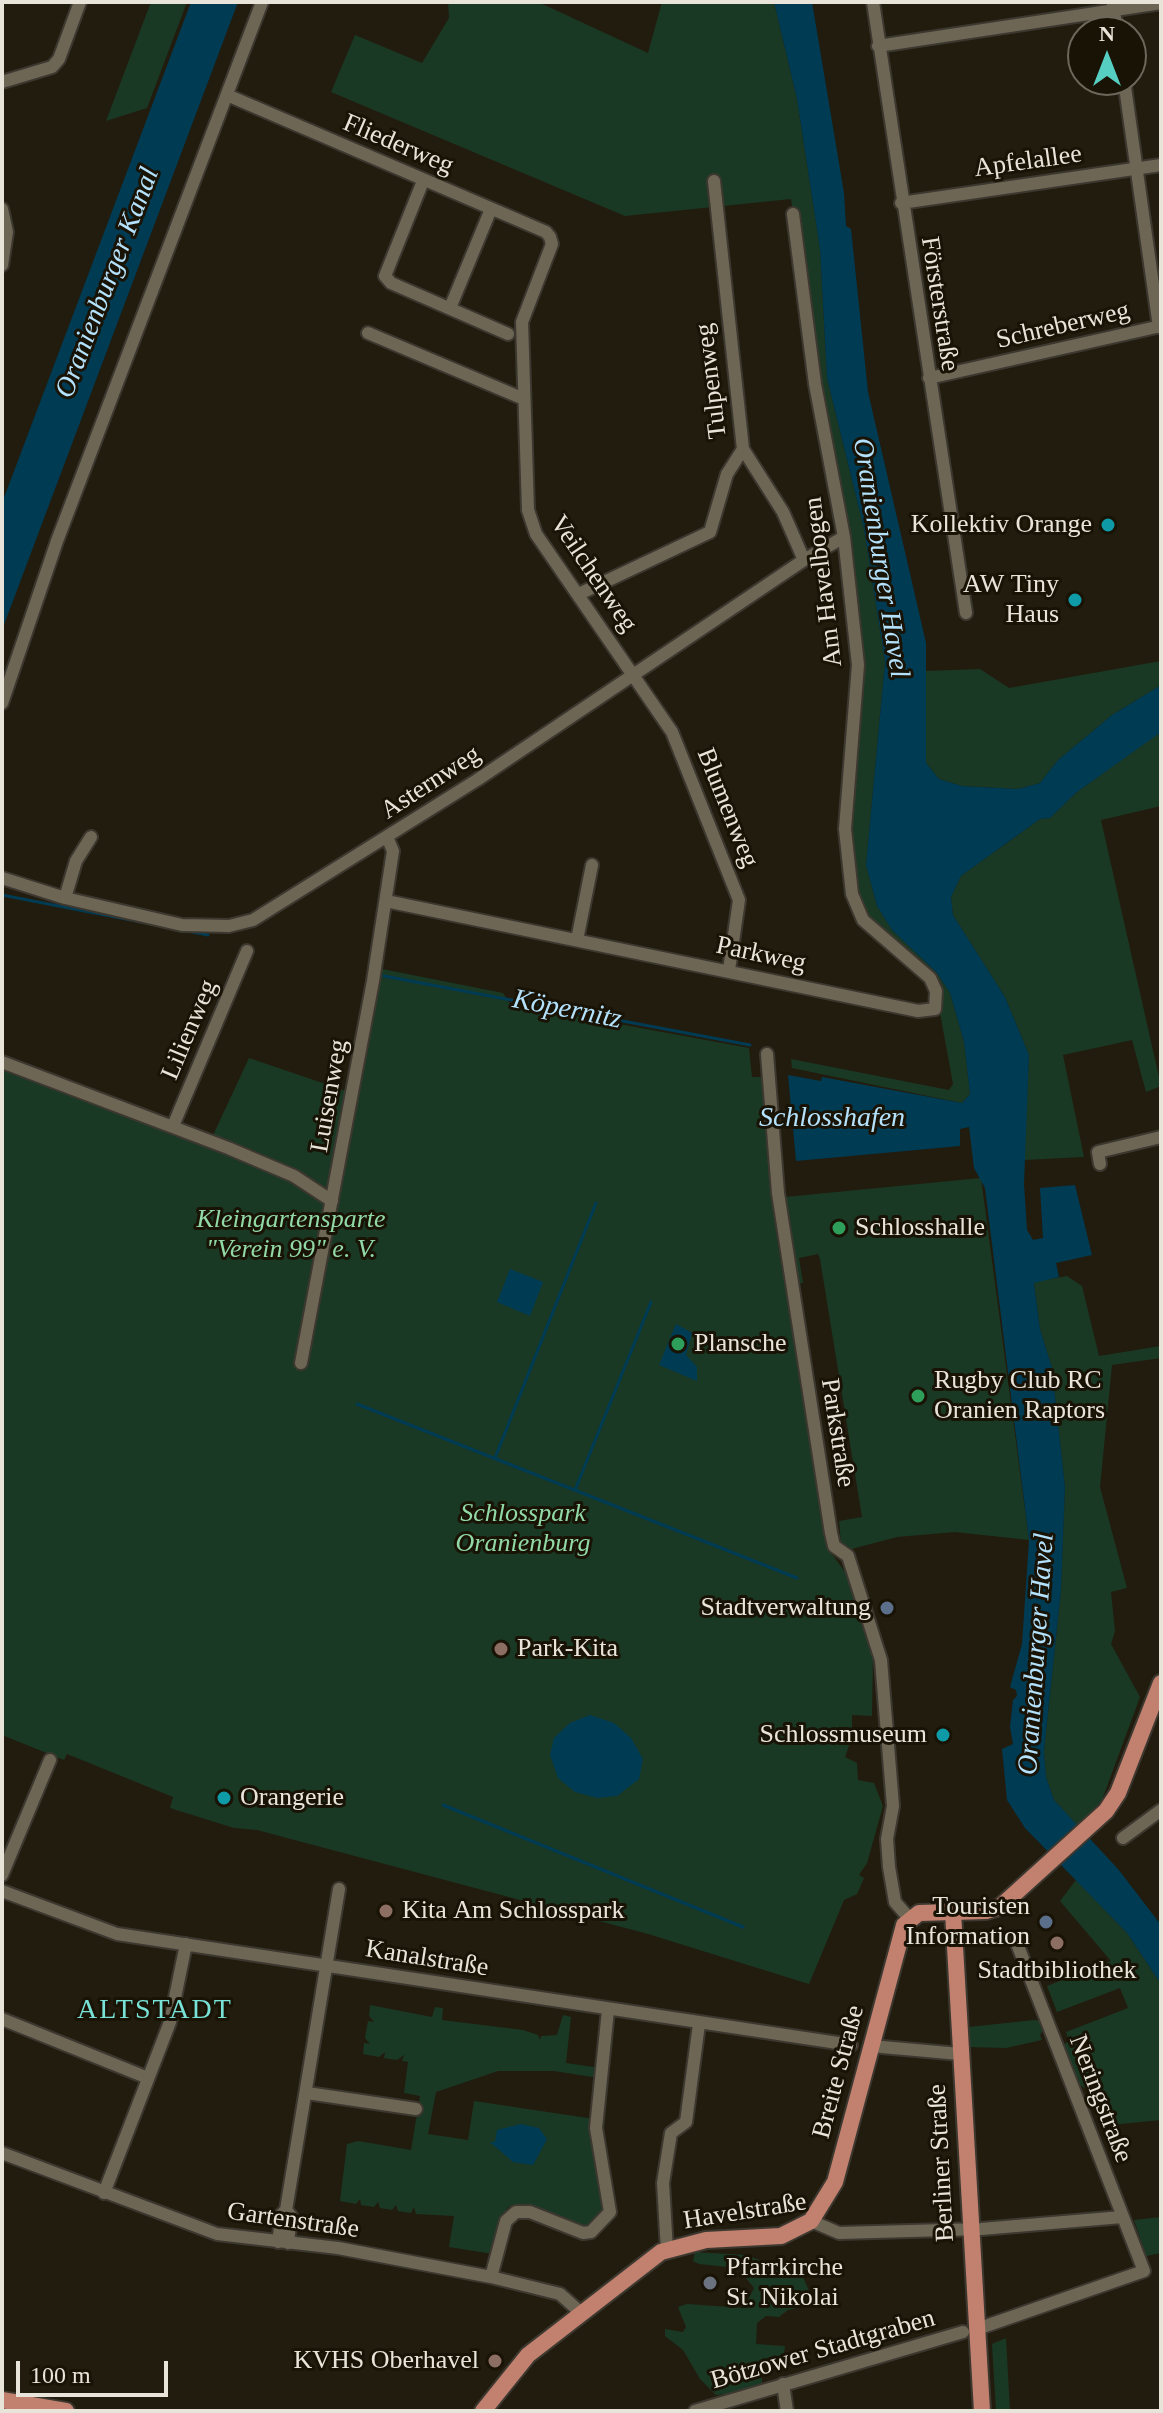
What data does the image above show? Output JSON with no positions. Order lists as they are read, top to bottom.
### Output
{
  "streets": {
    "main road": ["Breite Straße", "Berliner Straße", "Havelstraße"],
    "street": [
      "Fliederweg",
      "Apfelallee",
      "Försterstraße",
      "Schreberweg",
      "Tulpenweg",
      "Veilchenweg",
      "Am Havelbogen",
      "Asternweg",
      "Blumenweg",
      "Parkweg",
      "Lilienweg",
      "Luisenweg",
      "Parkstraße",
      "Kanalstraße",
      "Neringstraße",
      "Gartenstraße",
      "Bötzower Stadtgraben"
    ]
  },
  "crossings": [
    ["Fliederweg", "Veilchenweg"],
    ["Apfelallee", "Försterstraße"],
    ["Försterstraße", "Schreberweg"],
    ["Tulpenweg", "Asternweg"],
    ["Veilchenweg", "Asternweg"],
    ["Veilchenweg", "Blumenweg"],
    ["Am Havelbogen", "Asternweg"],
    ["Am Havelbogen", "Parkweg"],
    ["Asternweg", "Blumenweg"],
    ["Asternweg", "Luisenweg"],
    ["Blumenweg", "Parkweg"],
    ["Parkweg", "Luisenweg"],
    ["Parkstraße", "Breite Straße"],
    ["Breite Straße", "Havelstraße"],
    ["Neringstraße", "Havelstraße"],
    ["Neringstraße", "Bötzower Stadtgraben"],
    ["Berliner Straße", "Havelstraße"],
    ["Berliner Straße", "Bötzower Stadtgraben"],
    ["Havelstraße", "Gartenstraße"]
  ],
  "districts": ["ALTSTADT"],
  "water": [
    "Oranienburger Kanal",
    "Oranienburger Havel",
    "Köpernitz",
    "Schlosshafen"
  ],
  "parks": ["Kleingartensparte \"Verein 99\" e. V.", "Schlosspark Oranienburg"],
  "places": [
    "Kollektiv Orange",
    "AW Tiny Haus",
    "Schlosshalle",
    "Plansche",
    "Rugby Club RC Oranien Raptors",
    "Stadtverwaltung",
    "Park-Kita",
    "Schlossmuseum",
    "Orangerie",
    "Kita Am Schlosspark",
    "Touristen Information",
    "Stadtbibliothek",
    "Pfarrkirche St. Nikolai",
    "KVHS Oberhavel"
  ],
  "scale_bar": "100 m",
  "north": "top"
}
